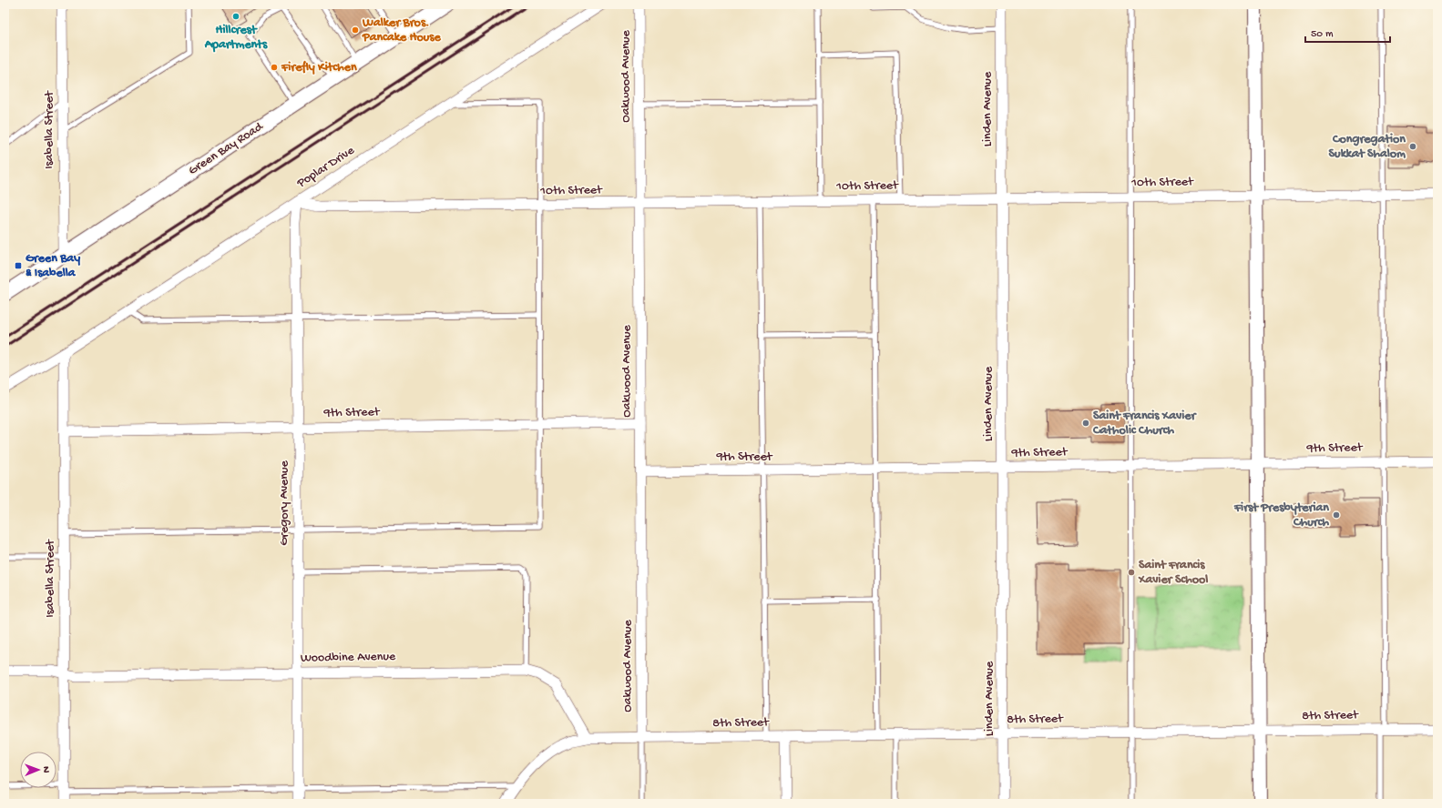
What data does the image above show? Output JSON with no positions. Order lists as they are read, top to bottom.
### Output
{
  "streets": {
    "main road": ["Green Bay Road"],
    "street": [
      "Oakwood Avenue",
      "Linden Avenue",
      "Isabella Street",
      "Poplar Drive",
      "10th Street",
      "9th Street",
      "Gregory Avenue",
      "Woodbine Avenue",
      "8th Street"
    ]
  },
  "crossings": [
    ["Oakwood Avenue", "10th Street"],
    ["Oakwood Avenue", "9th Street"],
    ["Oakwood Avenue", "8th Street"],
    ["Linden Avenue", "10th Street"],
    ["Linden Avenue", "9th Street"],
    ["Linden Avenue", "8th Street"],
    ["Isabella Street", "Green Bay Road"],
    ["Isabella Street", "Poplar Drive"],
    ["Isabella Street", "9th Street"],
    ["Isabella Street", "Woodbine Avenue"],
    ["Poplar Drive", "10th Street"],
    ["Poplar Drive", "Gregory Avenue"],
    ["10th Street", "Gregory Avenue"],
    ["9th Street", "Gregory Avenue"],
    ["Gregory Avenue", "Woodbine Avenue"],
    ["Woodbine Avenue", "8th Street"]
  ],
  "places": {
    "other": [
      "Hillcrest Apartments",
      "Walker Bros. Pancake House",
      "Firefly Kitchen",
      "Congregation Sukkat Shalom",
      "Saint Francis Xavier Catholic Church",
      "First Presbyterian Church",
      "Saint Francis Xavier School"
    ],
    "transit": ["Green Bay & Isabella"]
  },
  "scale_bar": "50 m",
  "north": "right"
}
